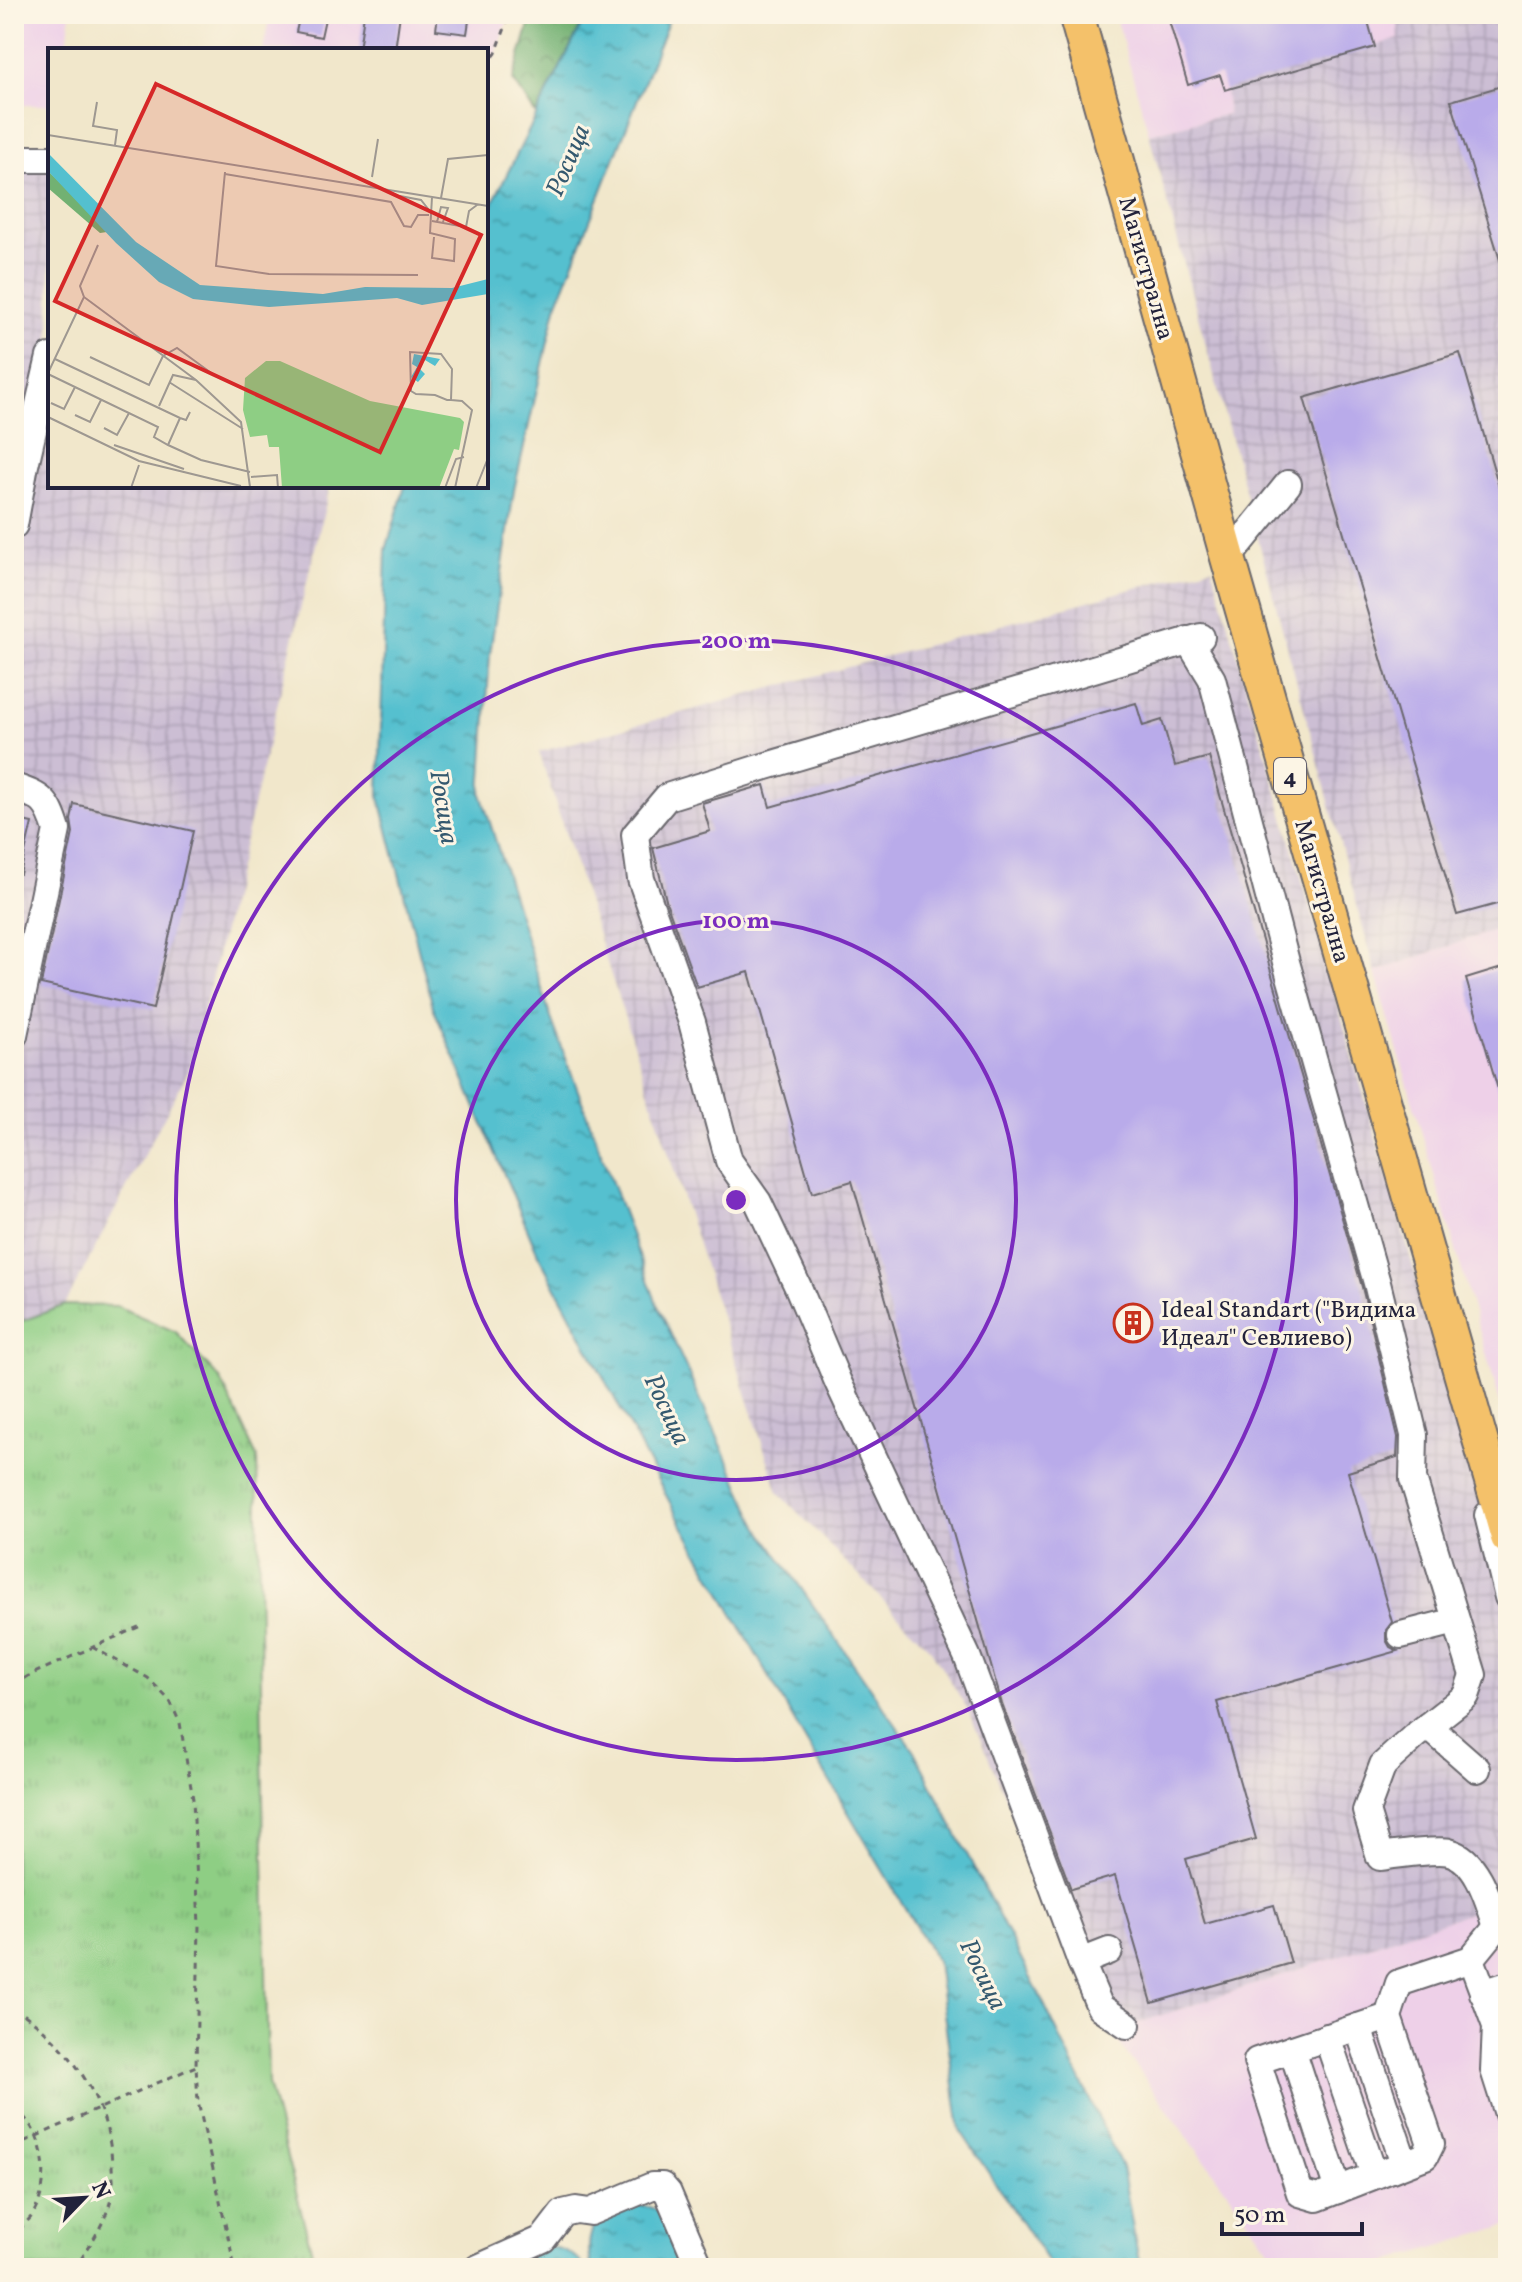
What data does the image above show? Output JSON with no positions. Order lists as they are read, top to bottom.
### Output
{
  "streets": {
    "main road": ["Магистрална", "4"]
  },
  "water": ["Росица"],
  "places": {
    "building": ["Ideal Standart (\"Видима Идеал\" Севлиево)"]
  },
  "scale_bar": "50 m",
  "north": "top right",
  "rings": ["200 m", "100 m"]
}
